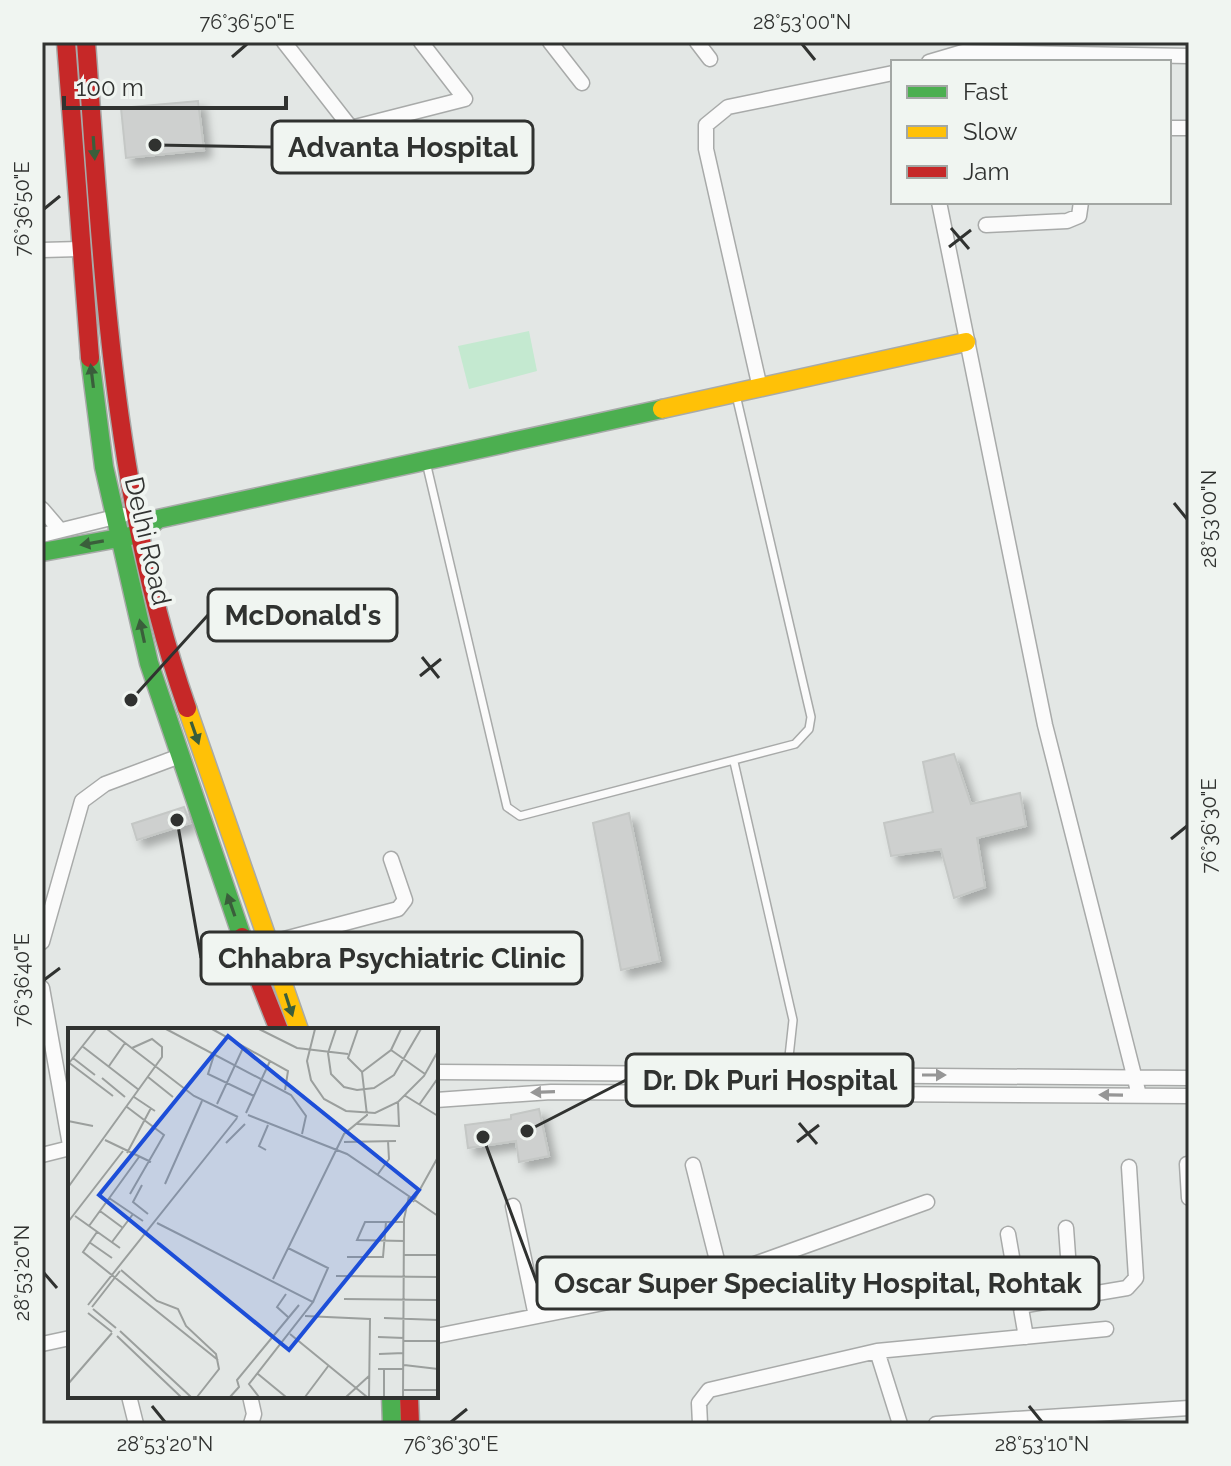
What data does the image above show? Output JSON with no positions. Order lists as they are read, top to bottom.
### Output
{
  "streets": {
    "main road": ["Delhi Road"]
  },
  "places": [
    "Advanta Hospital",
    "McDonald's",
    "Chhabra Psychiatric Clinic",
    "Dr. Dk Puri Hospital",
    "Oscar Super Speciality Hospital, Rohtak"
  ],
  "legend": ["Fast", "Slow", "Jam"],
  "scale_bar": "100 m",
  "coordinates": [
    "76°36'50\"E",
    "28°53'00\"N",
    "76°36'30\"E",
    "76°36'40\"E",
    "28°53'20\"N",
    "28°53'10\"N"
  ]
}
